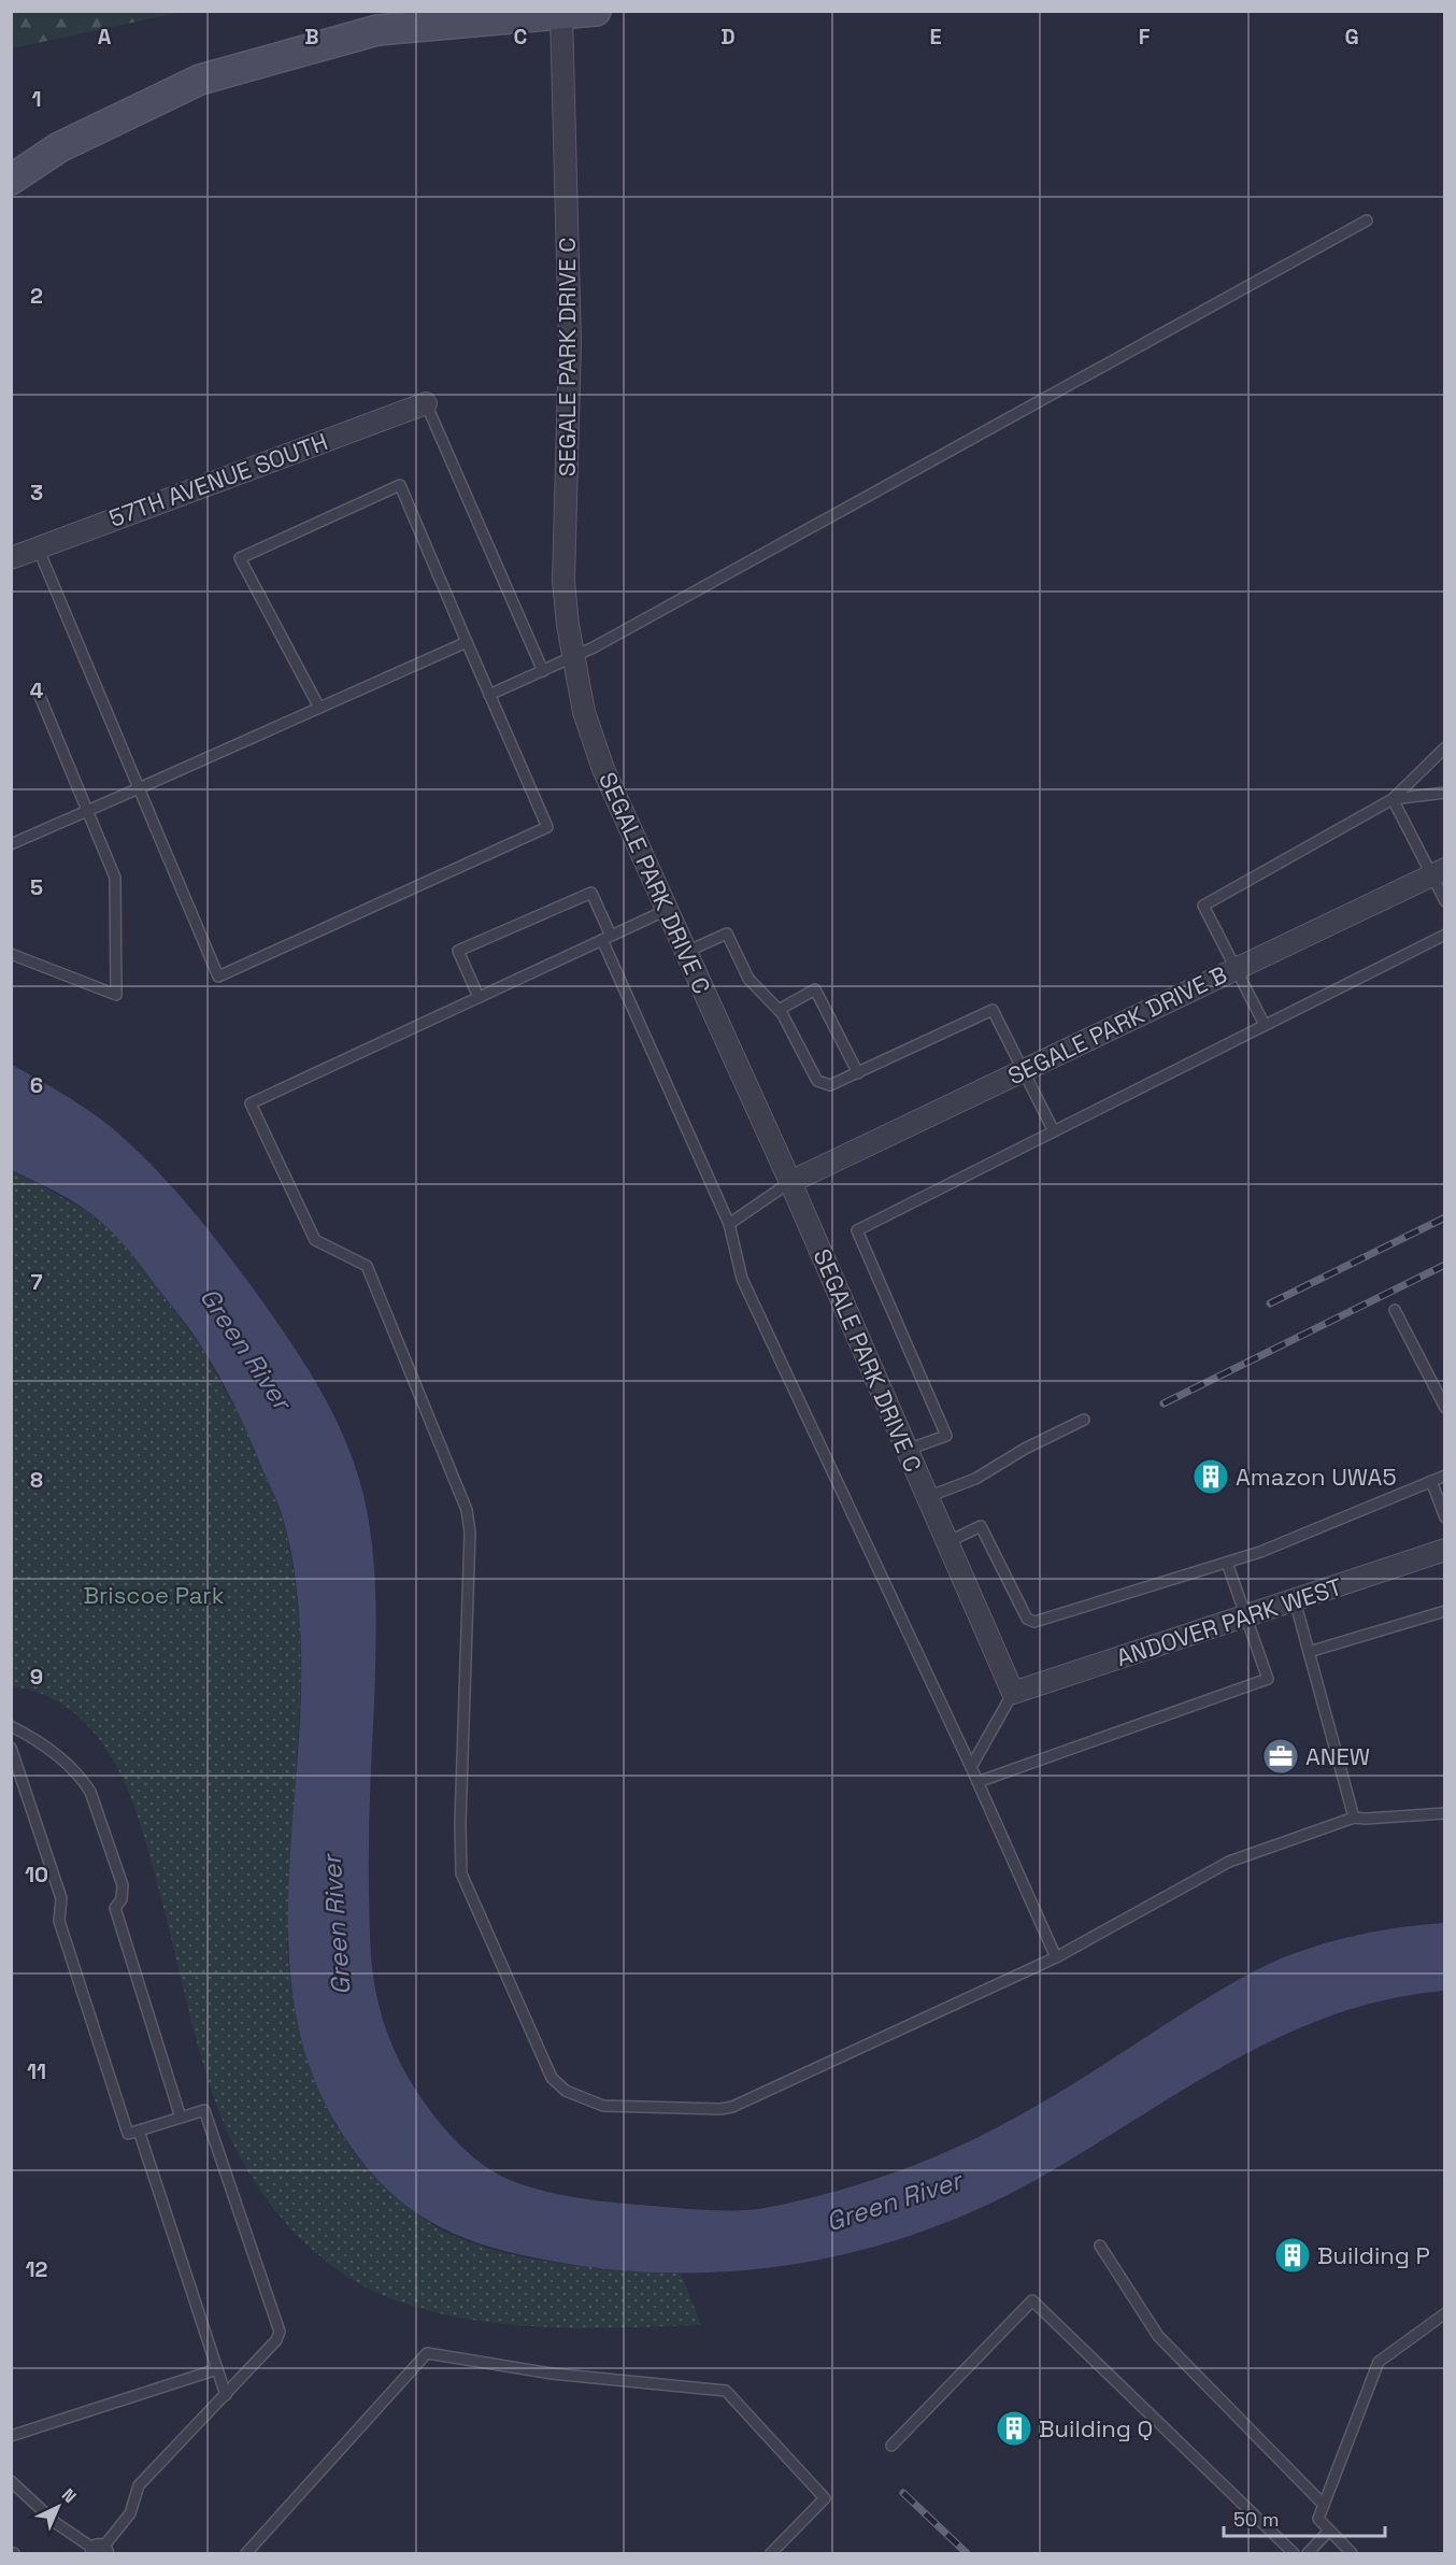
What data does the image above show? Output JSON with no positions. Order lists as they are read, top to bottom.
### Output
{
  "streets": {
    "street": [
      "SEGALE PARK DRIVE C",
      "57TH AVENUE SOUTH",
      "SEGALE PARK DRIVE B",
      "ANDOVER PARK WEST"
    ]
  },
  "crossings": [
    ["SEGALE PARK DRIVE C", "SEGALE PARK DRIVE B"],
    ["SEGALE PARK DRIVE C", "ANDOVER PARK WEST"]
  ],
  "water": ["Green River"],
  "parks": ["Briscoe Park"],
  "places": {
    "building": ["Amazon UWA5", "Building P", "Building Q"],
    "office": ["ANEW"]
  },
  "scale_bar": "50 m",
  "north": "top right",
  "grid": {
    "columns": [
      "A",
      "B",
      "C",
      "D",
      "E",
      "F",
      "G"
    ],
    "rows": [
      "1",
      "2",
      "3",
      "4",
      "5",
      "6",
      "7",
      "8",
      "9",
      "10",
      "11",
      "12"
    ]
  }
}
